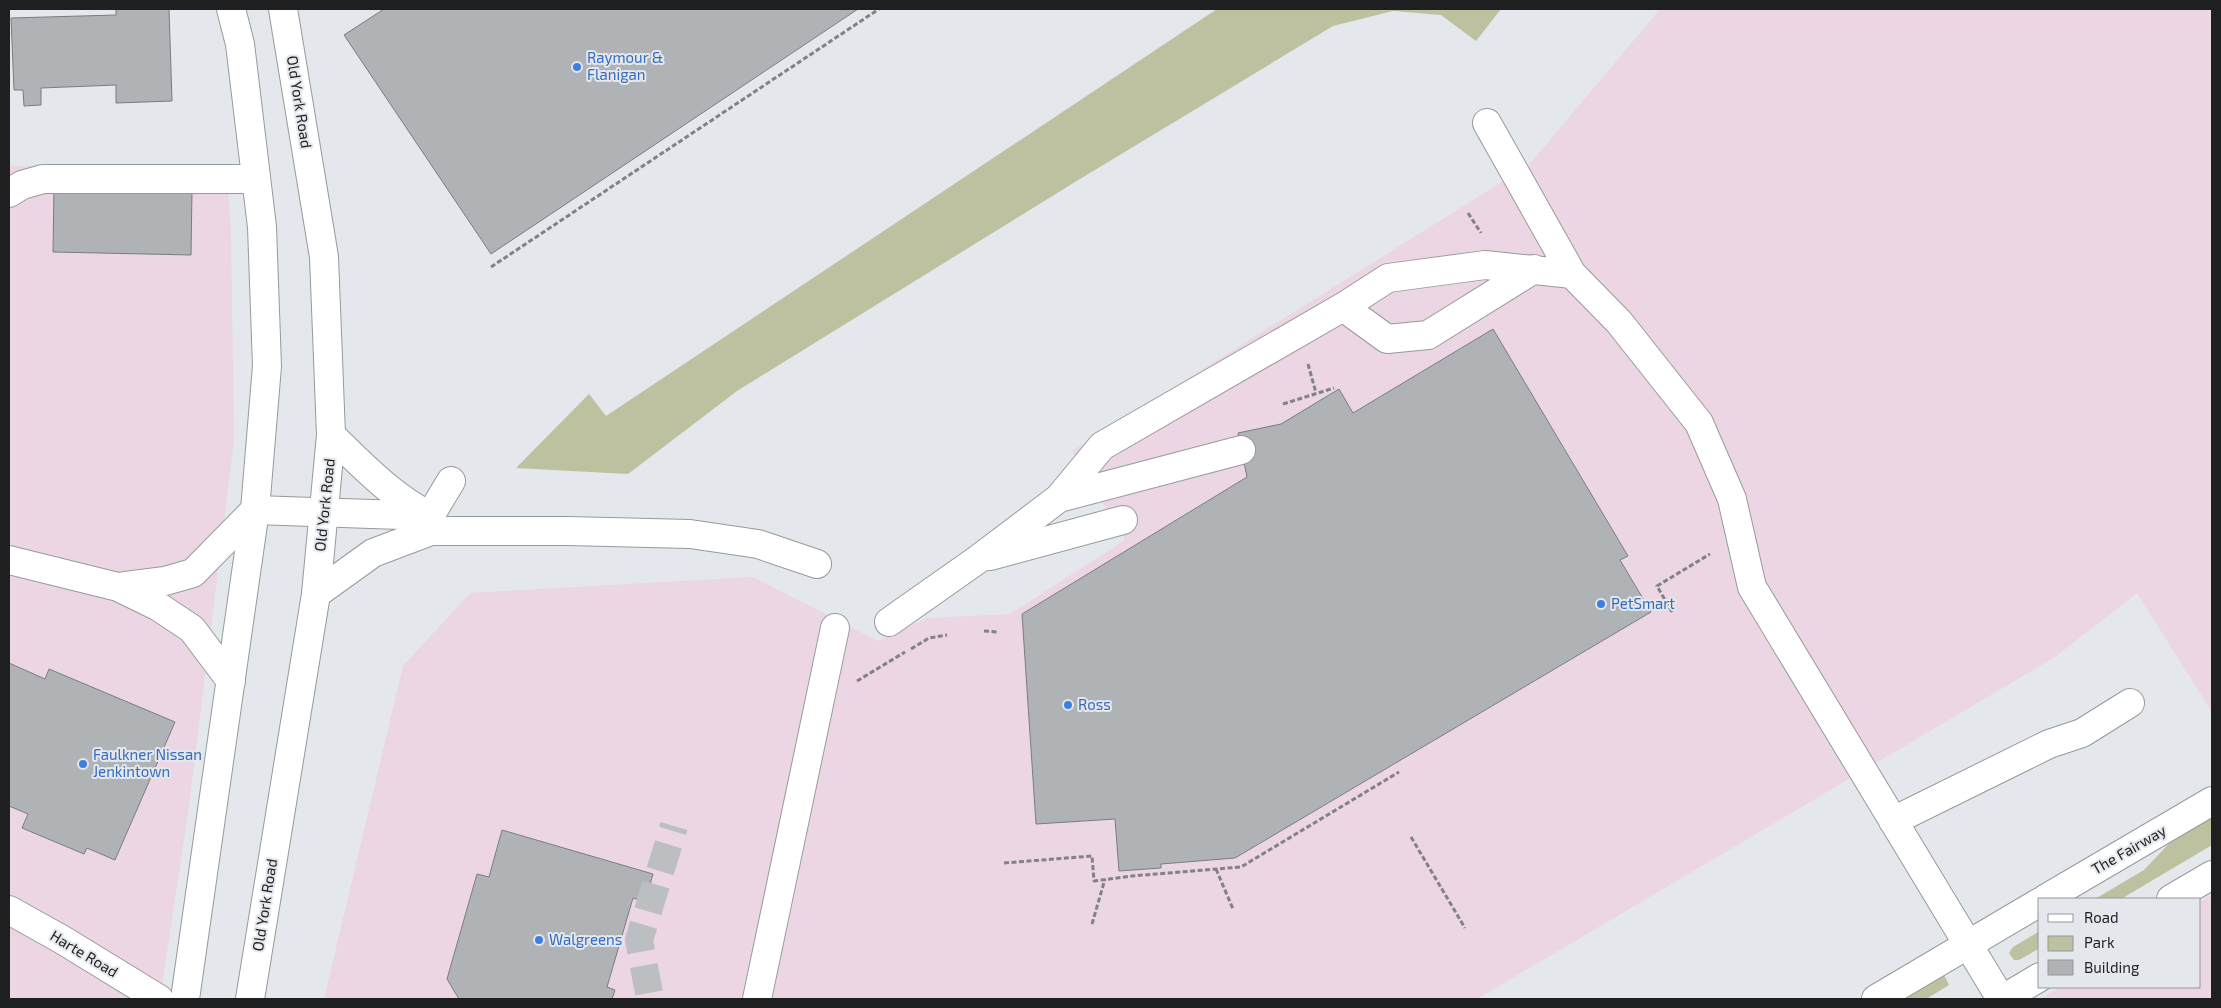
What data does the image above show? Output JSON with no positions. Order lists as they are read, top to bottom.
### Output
{
  "streets": {
    "main road": ["Old York Road", "The Fairway", "Harte Road"]
  },
  "places": [
    "Raymour & Flanigan",
    "PetSmart",
    "Ross",
    "Faulkner Nissan Jenkintown",
    "Walgreens"
  ],
  "legend": ["Road", "Park", "Building"]
}
